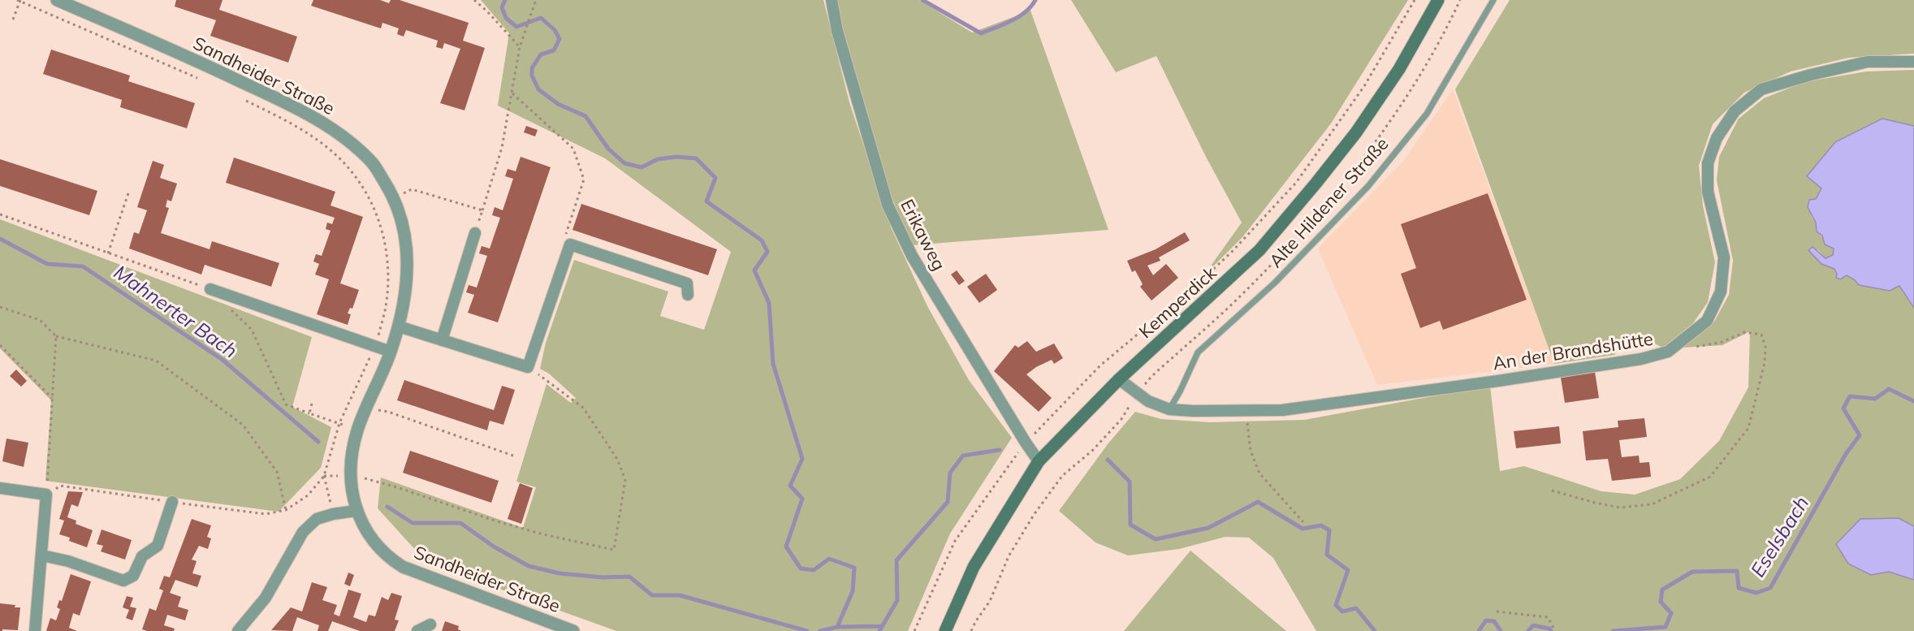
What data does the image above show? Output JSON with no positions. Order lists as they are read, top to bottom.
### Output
{
  "streets": {
    "main road": ["Kemperdick"],
    "street": ["Sandheider Straße", "Erikaweg", "An der Brandshütte"],
    "lane": ["Alte Hildener Straße"]
  },
  "crossings": [
    ["Alte Hildener Straße", "An der Brandshütte"],
    ["Erikaweg", "Kemperdick"],
    ["Kemperdick", "An der Brandshütte"]
  ],
  "water": ["Mahnerter Bach", "Eselsbach"]
}
